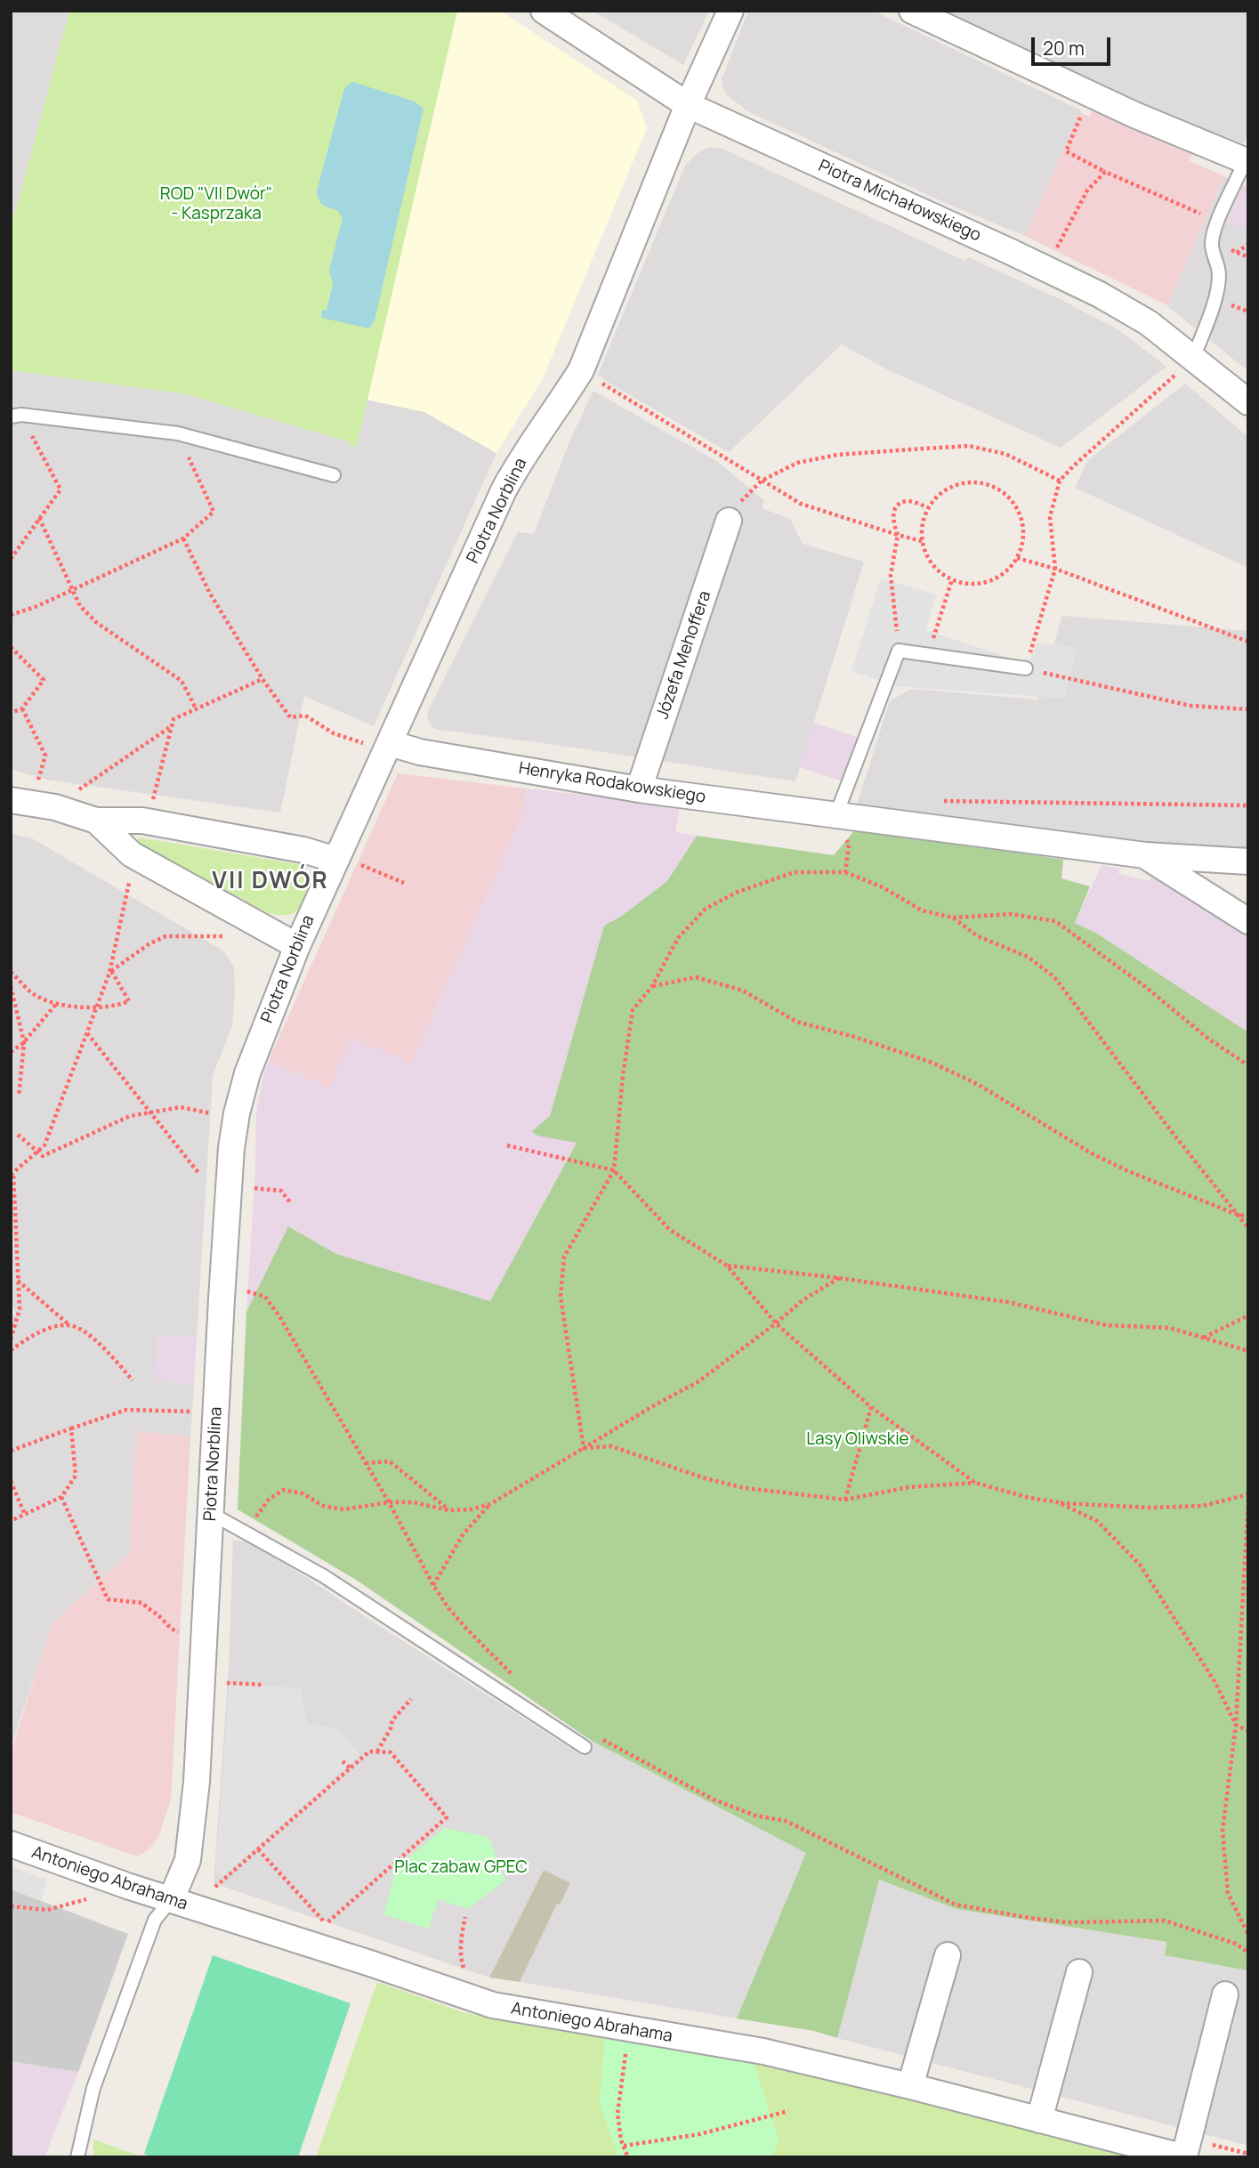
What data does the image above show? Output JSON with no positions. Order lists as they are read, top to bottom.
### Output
{
  "streets": {
    "street": [
      "Piotra Michałowskiego",
      "Piotra Norblina",
      "Józefa Mehoffera",
      "Henryka Rodakowskiego",
      "Antoniego Abrahama"
    ]
  },
  "crossings": [
    ["Piotra Michałowskiego", "Piotra Norblina"],
    ["Piotra Norblina", "Henryka Rodakowskiego"],
    ["Piotra Norblina", "Antoniego Abrahama"],
    ["Józefa Mehoffera", "Henryka Rodakowskiego"]
  ],
  "districts": ["VII DWÓR"],
  "parks": ["ROD \"VII Dwór\" - Kasprzaka", "Lasy Oliwskie", "Plac zabaw GPEC"],
  "scale_bar": "20 m"
}
